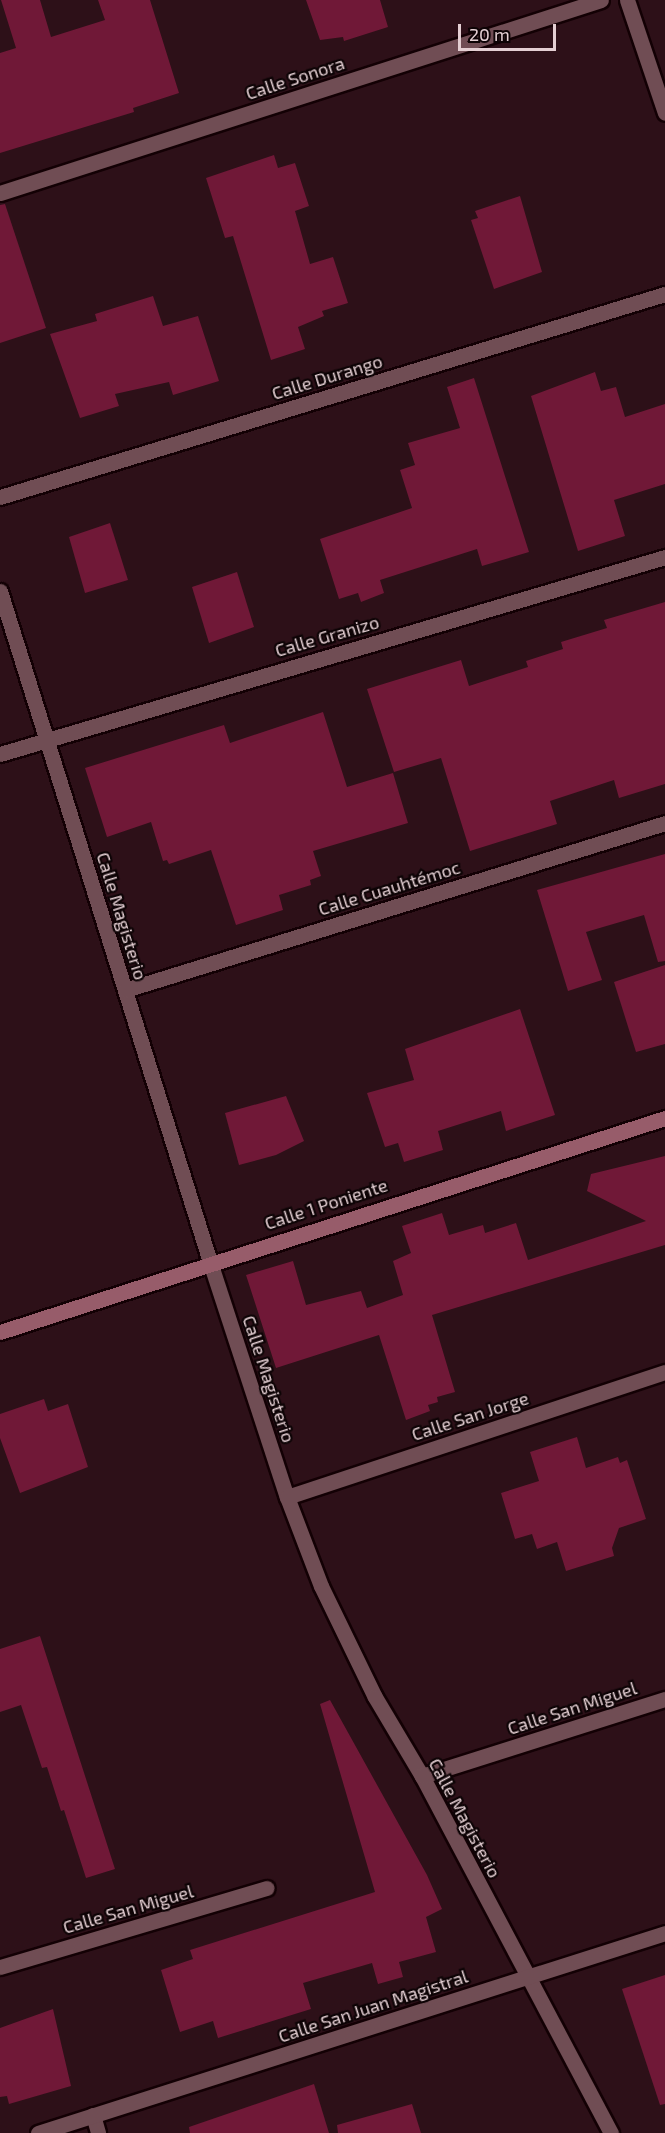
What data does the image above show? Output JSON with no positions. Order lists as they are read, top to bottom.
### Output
{
  "streets": {
    "main road": ["Calle 1 Poniente"],
    "street": [
      "Calle Sonora",
      "Calle Durango",
      "Calle Granizo",
      "Calle Cuauhtémoc",
      "Calle Magisterio",
      "Calle San Jorge",
      "Calle San Miguel",
      "Calle San Juan Magistral"
    ]
  },
  "crossings": [
    ["Calle Granizo", "Calle Magisterio"],
    ["Calle Cuauhtémoc", "Calle Magisterio"],
    ["Calle Magisterio", "Calle 1 Poniente"],
    ["Calle Magisterio", "Calle San Jorge"],
    ["Calle Magisterio", "Calle San Miguel"],
    ["Calle Magisterio", "Calle San Juan Magistral"]
  ],
  "scale_bar": "20 m"
}
